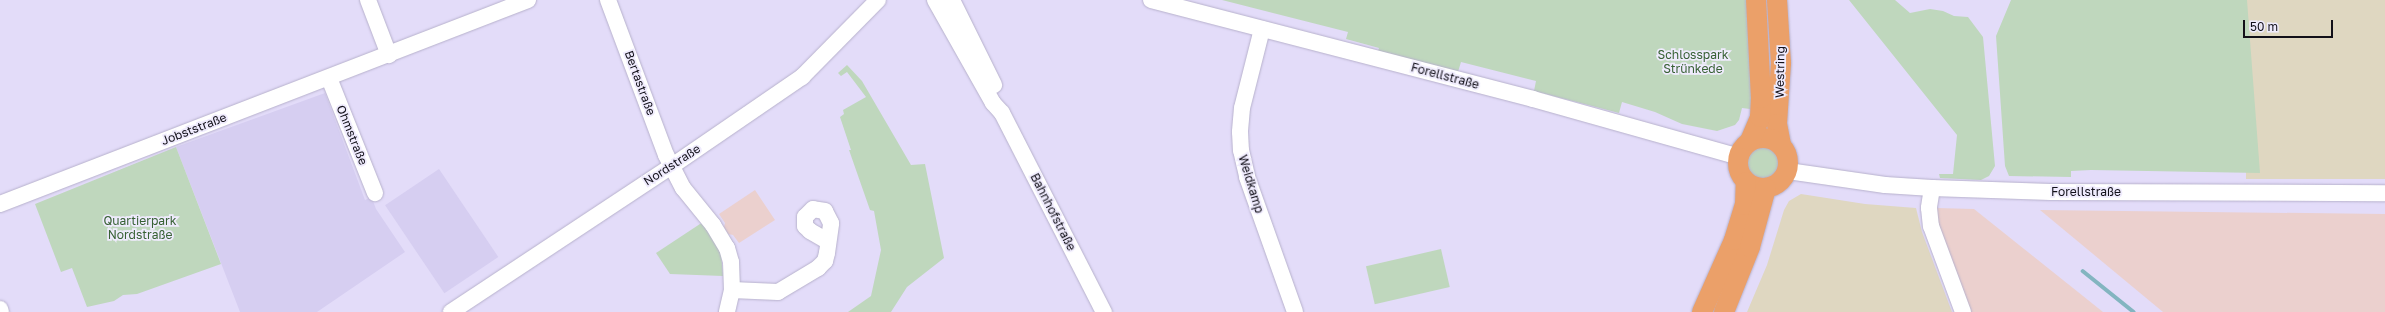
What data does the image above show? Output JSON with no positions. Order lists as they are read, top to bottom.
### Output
{
  "streets": {
    "main road": ["Westring"],
    "street": [
      "Forellstraße",
      "Bertastraße",
      "Jobststraße",
      "Ohmstraße",
      "Nordstraße",
      "Weidkamp",
      "Bahnhofstraße"
    ]
  },
  "crossings": [
    ["Westring", "Forellstraße"],
    ["Forellstraße", "Weidkamp"],
    ["Bertastraße", "Nordstraße"],
    ["Jobststraße", "Ohmstraße"]
  ],
  "parks": ["Schlosspark Strünkede", "Quartierpark Nordstraße"],
  "scale_bar": "50 m"
}
